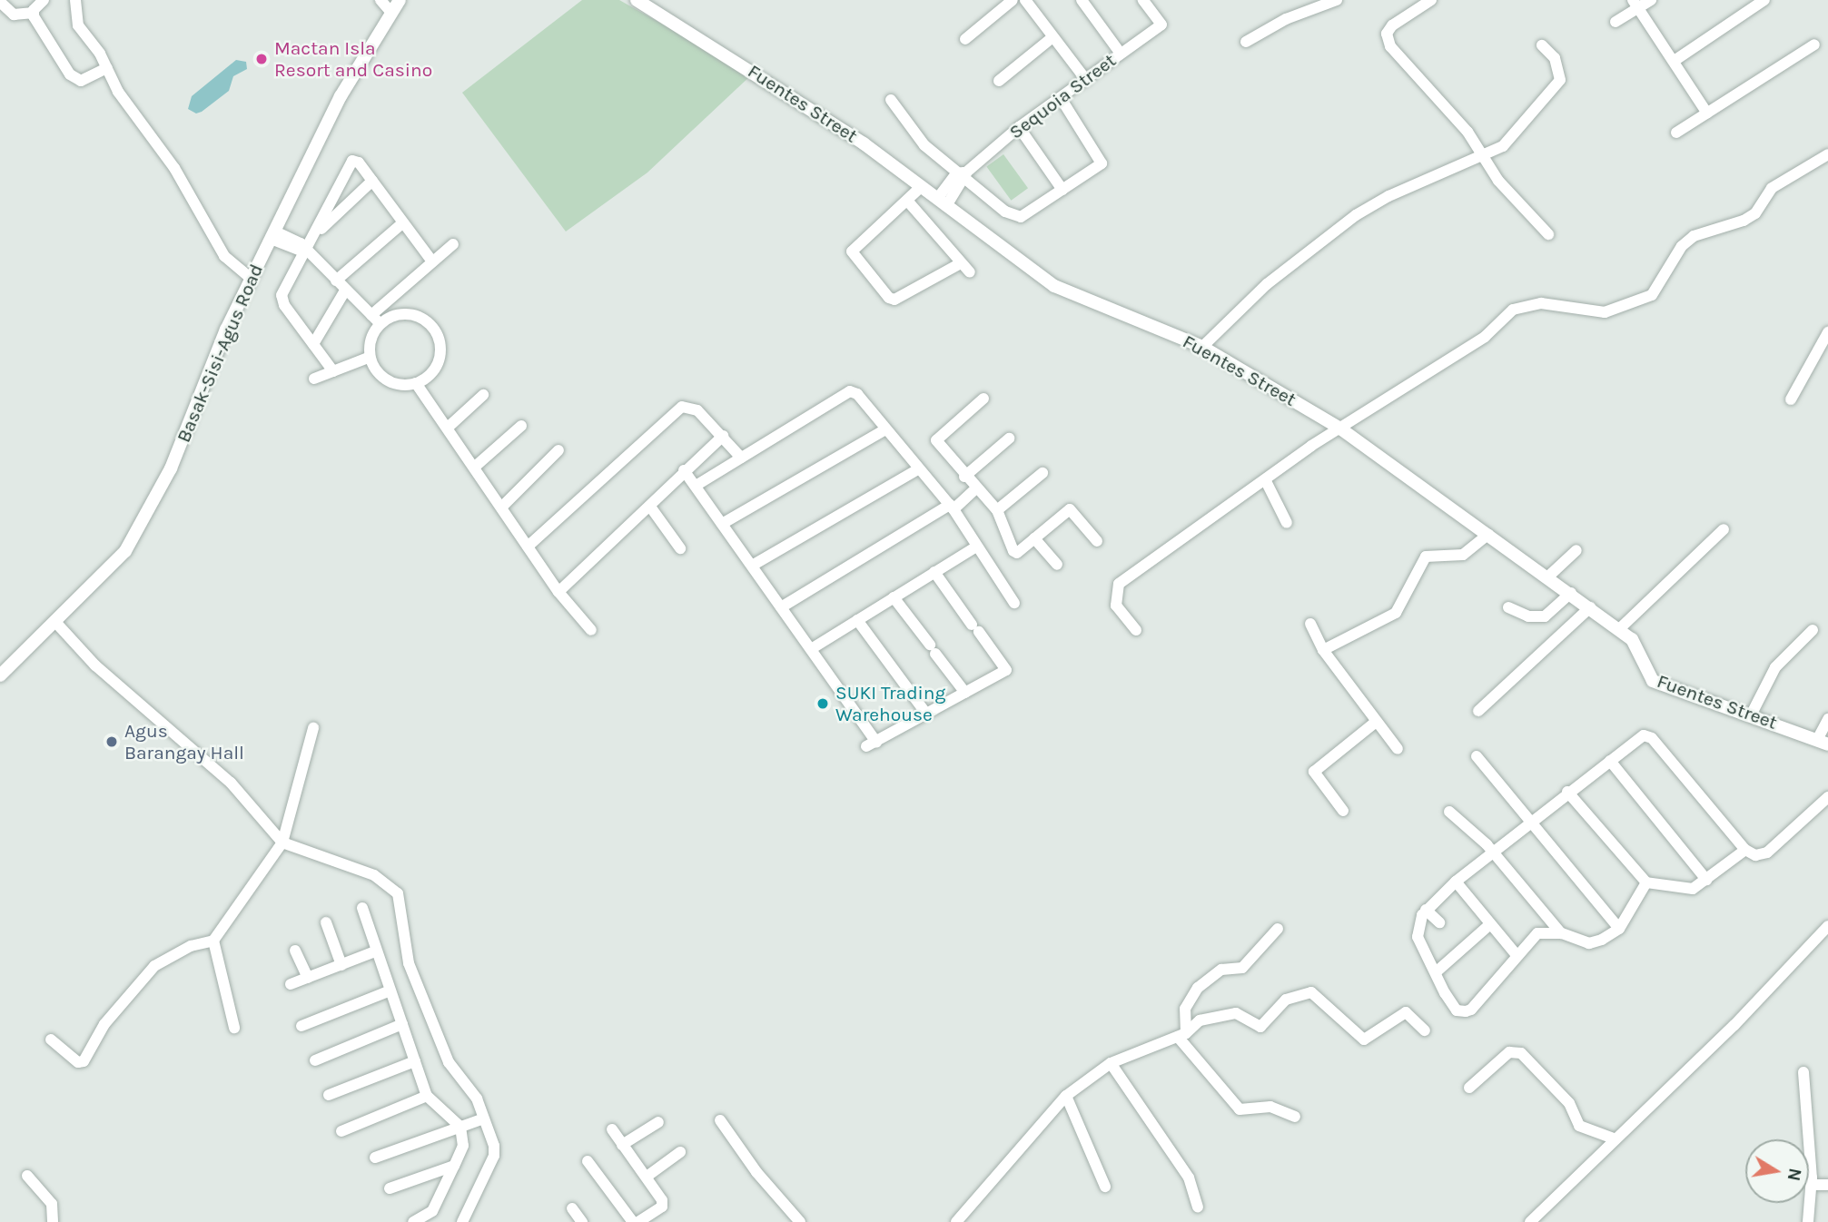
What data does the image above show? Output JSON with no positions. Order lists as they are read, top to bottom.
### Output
{
  "streets": {
    "street": ["Sequoia Street", "Fuentes Street", "Basak-Sisi-Agus Road"]
  },
  "crossings": [
    ["Sequoia Street", "Fuentes Street"]
  ],
  "places": ["Mactan Isla Resort and Casino", "SUKI Trading Warehouse", "Agus Barangay Hall"],
  "north": "right"
}
